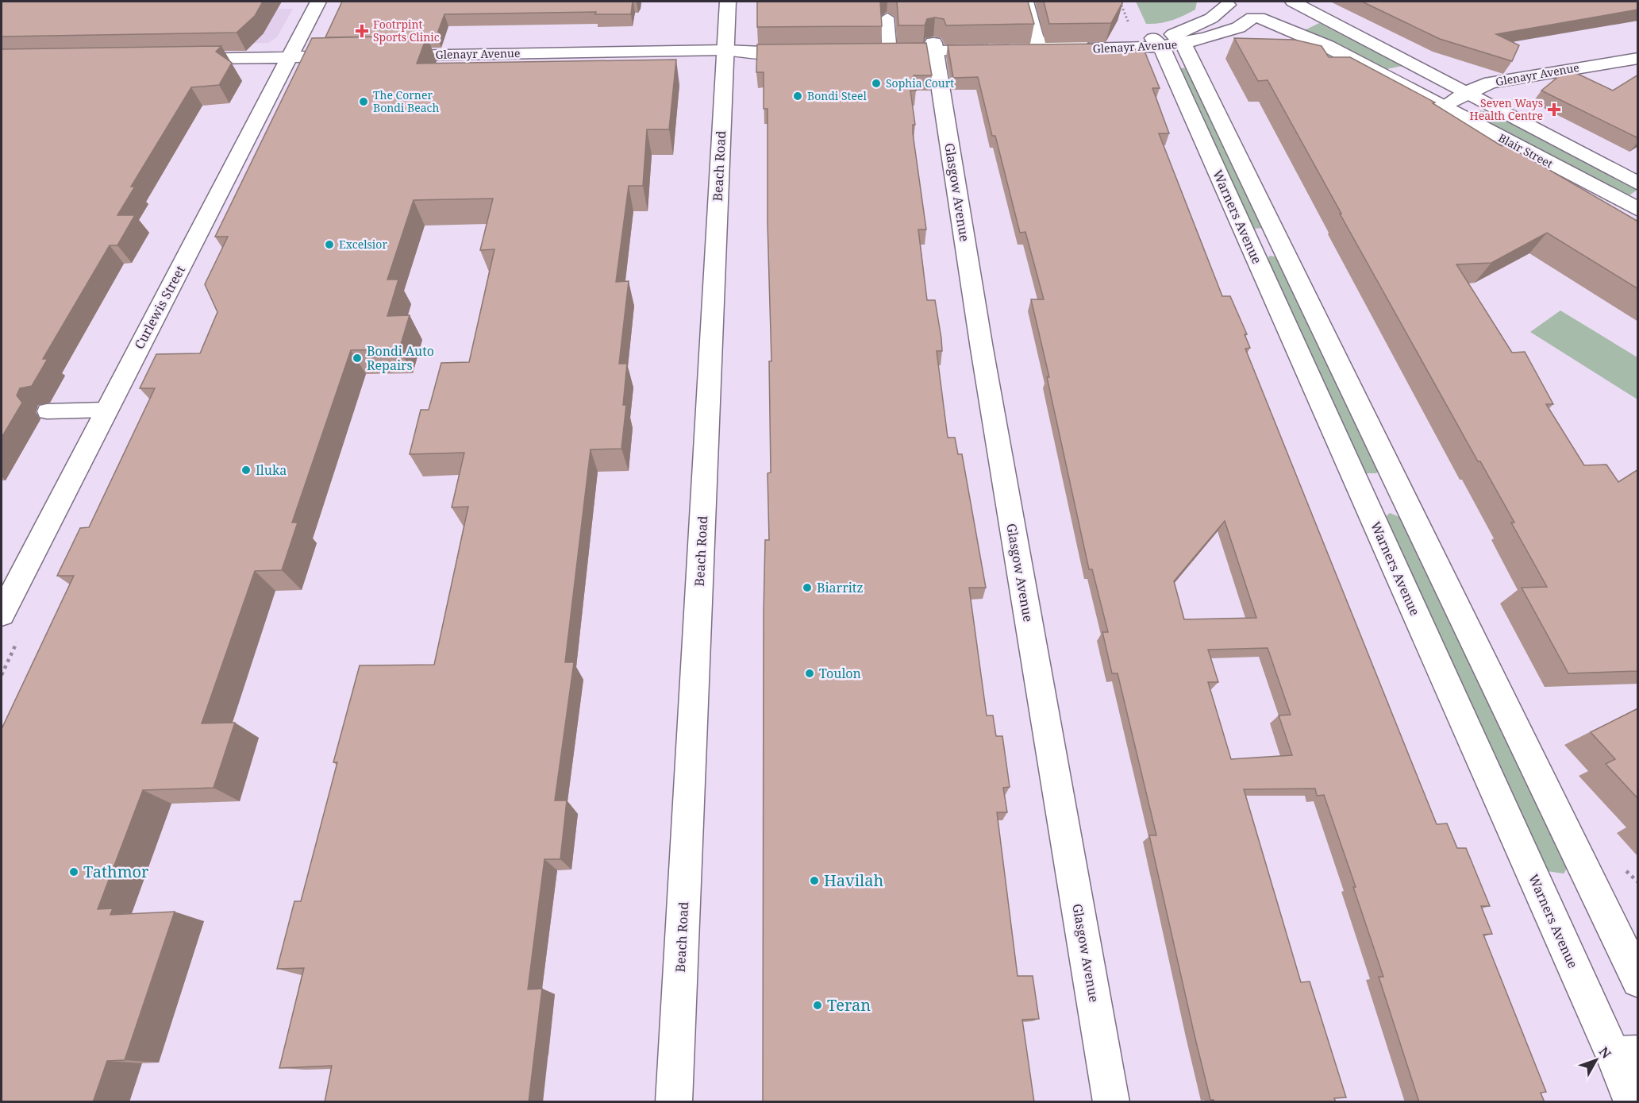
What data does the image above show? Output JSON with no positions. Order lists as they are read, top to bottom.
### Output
{
  "streets": {
    "street": [
      "Glenayr Avenue",
      "Blair Street",
      "Beach Road",
      "Glasgow Avenue",
      "Warners Avenue",
      "Curlewis Street"
    ]
  },
  "crossings": [
    ["Glenayr Avenue", "Blair Street"],
    ["Glenayr Avenue", "Beach Road"],
    ["Glenayr Avenue", "Glasgow Avenue"],
    ["Glenayr Avenue", "Warners Avenue"]
  ],
  "places": {
    "health": ["Footrpint Sports Clinic", "Seven Ways Health Centre"],
    "other": [
      "Sophia Court",
      "Bondi Steel",
      "The Corner Bondi Beach",
      "Excelsior",
      "Bondi Auto Repairs",
      "Iluka",
      "Biarritz",
      "Toulon",
      "Tathmor",
      "Havilah",
      "Teran"
    ]
  },
  "north": "top right"
}
